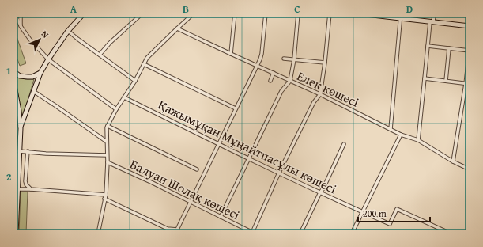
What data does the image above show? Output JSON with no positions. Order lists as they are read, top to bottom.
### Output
{
  "streets": {
    "street": ["Елек көшесі", "Қажымұқан Мұңайтпасұлы көшесі", "Балуан Шолақ көшесі"]
  },
  "scale_bar": "200 m",
  "north": "top right",
  "grid": {
    "columns": [
      "A",
      "B",
      "C",
      "D"
    ],
    "rows": ["1", "2"]
  }
}
